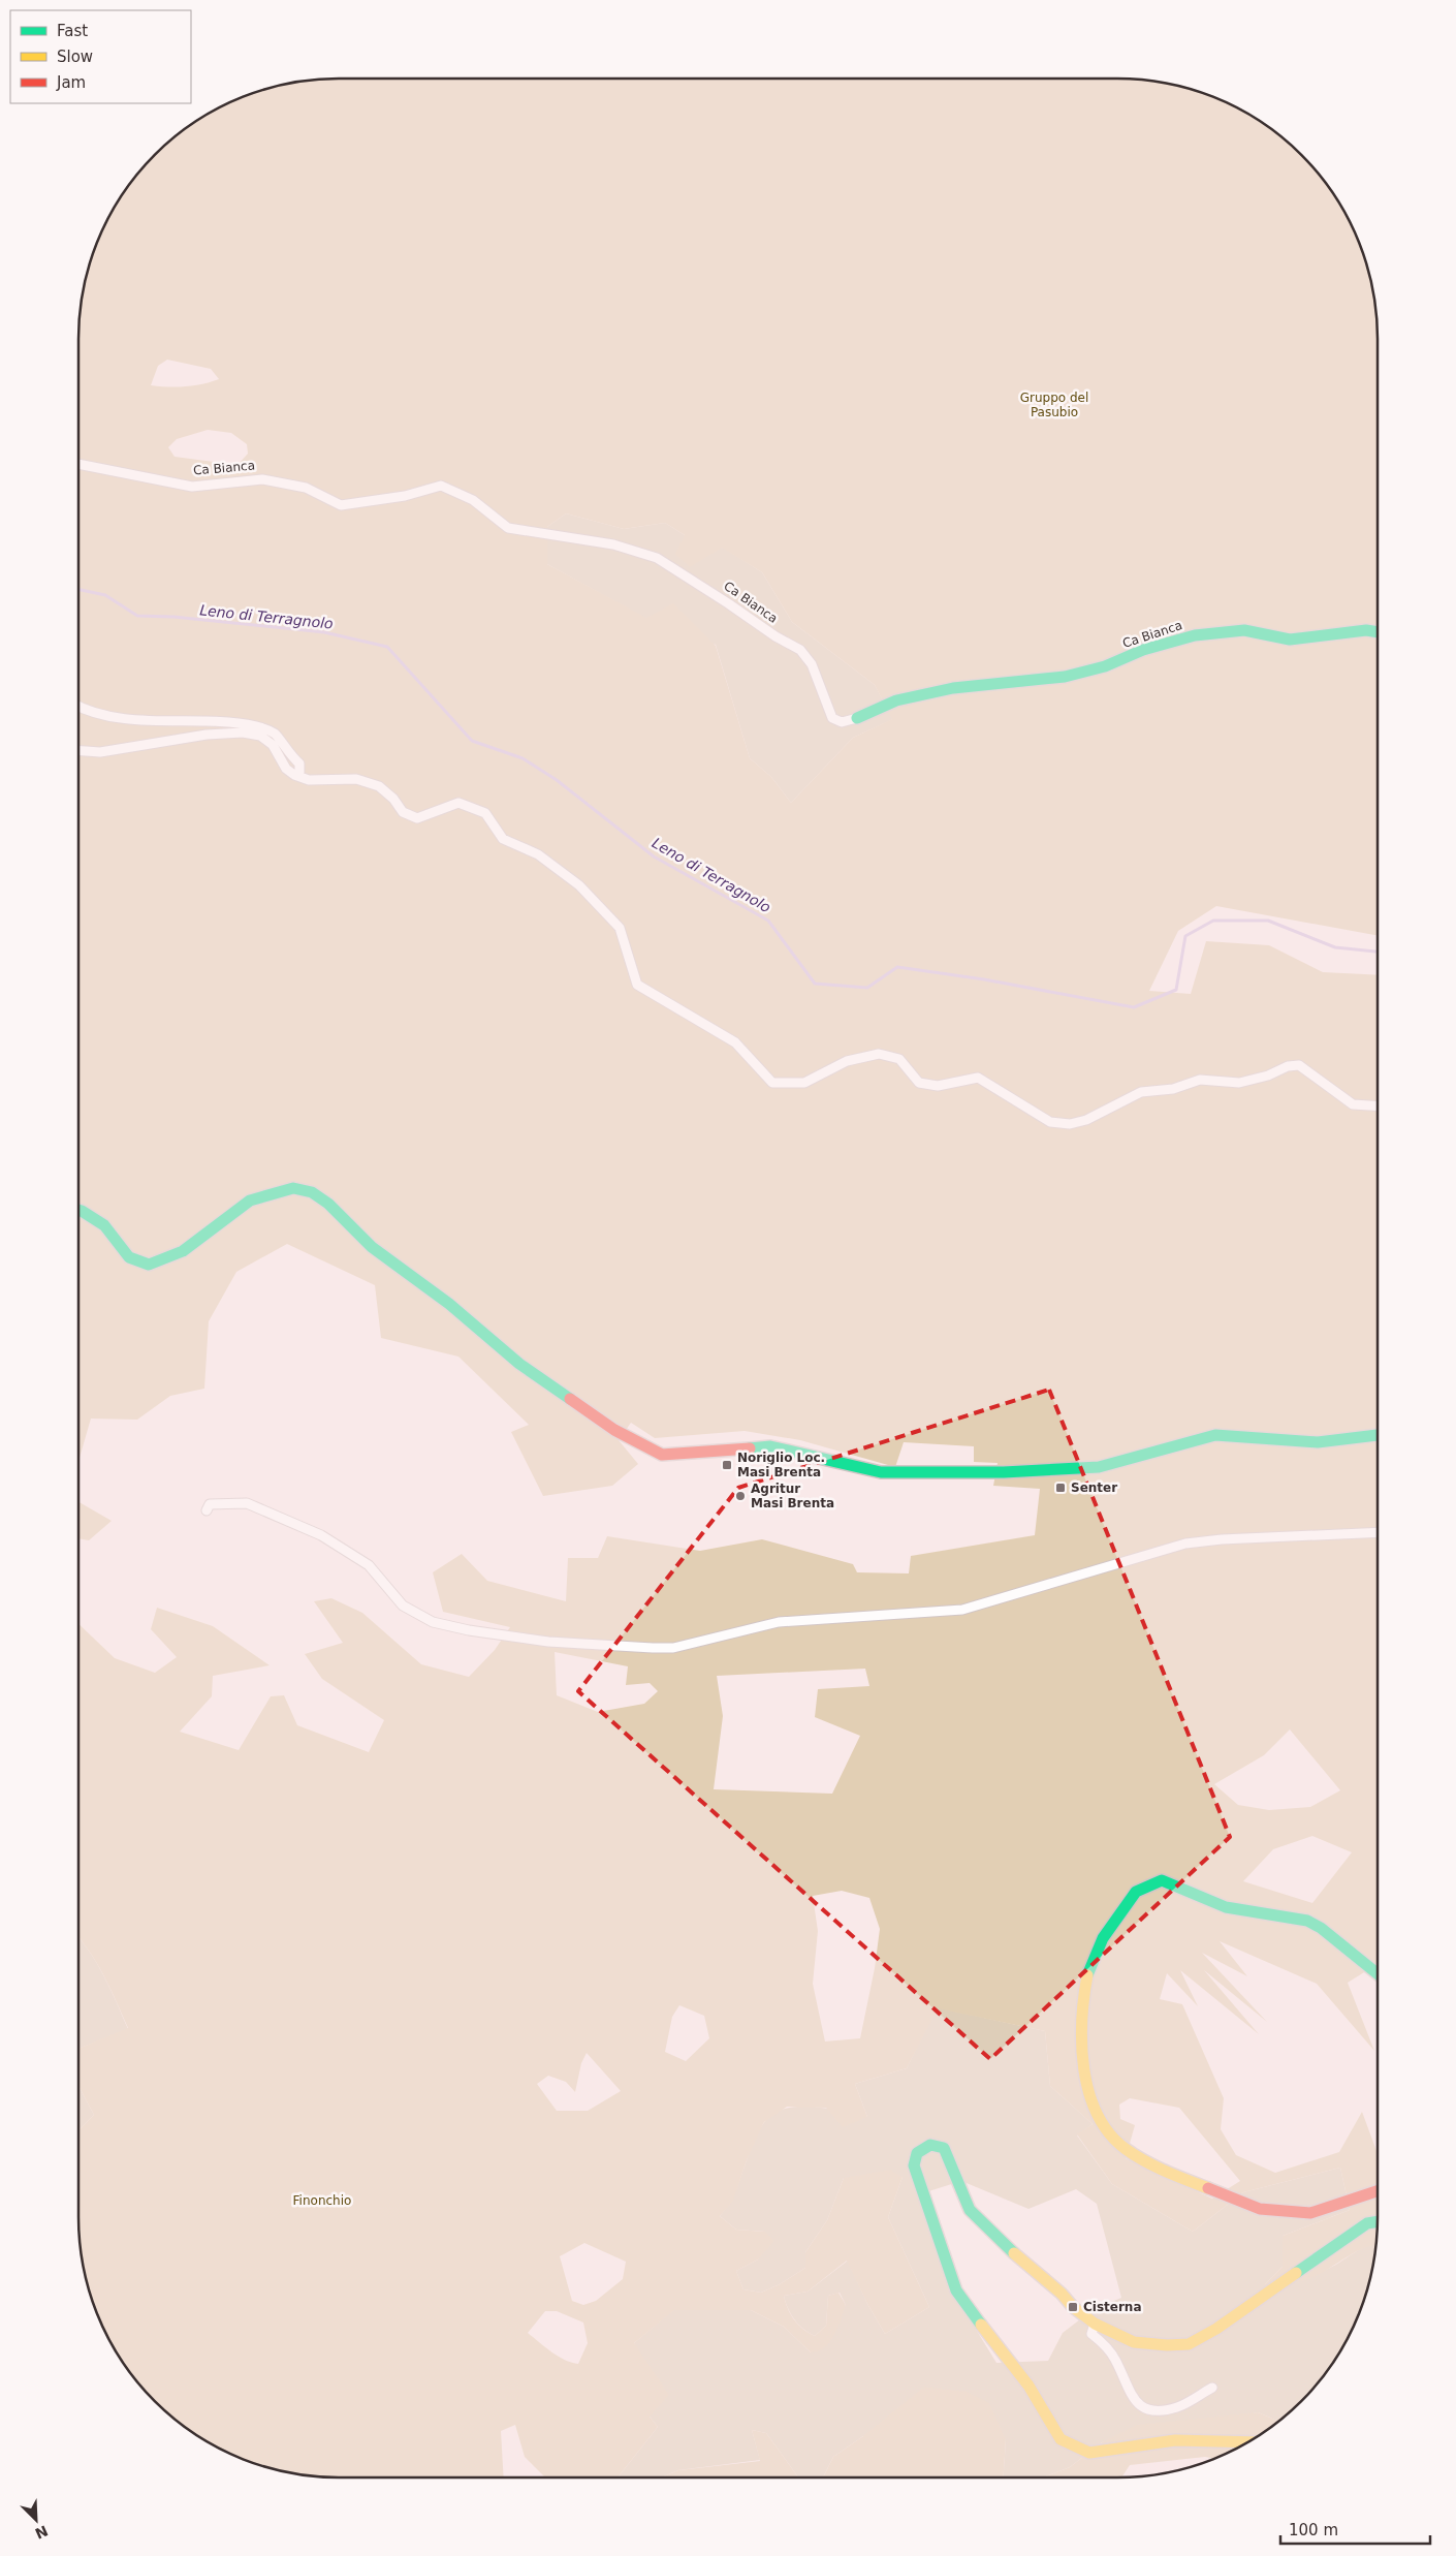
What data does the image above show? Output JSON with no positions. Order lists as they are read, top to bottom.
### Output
{
  "streets": {
    "street": ["Ca Bianca"]
  },
  "water": ["Leno di Terragnolo"],
  "parks": ["Gruppo del Pasubio", "Finonchio"],
  "places": {
    "transit": ["Noriglio Loc. Masi Brenta", "Senter", "Cisterna"],
    "other": ["Agritur Masi Brenta"]
  },
  "legend": ["Fast", "Slow", "Jam"],
  "scale_bar": "100 m",
  "north": "bottom right"
}
